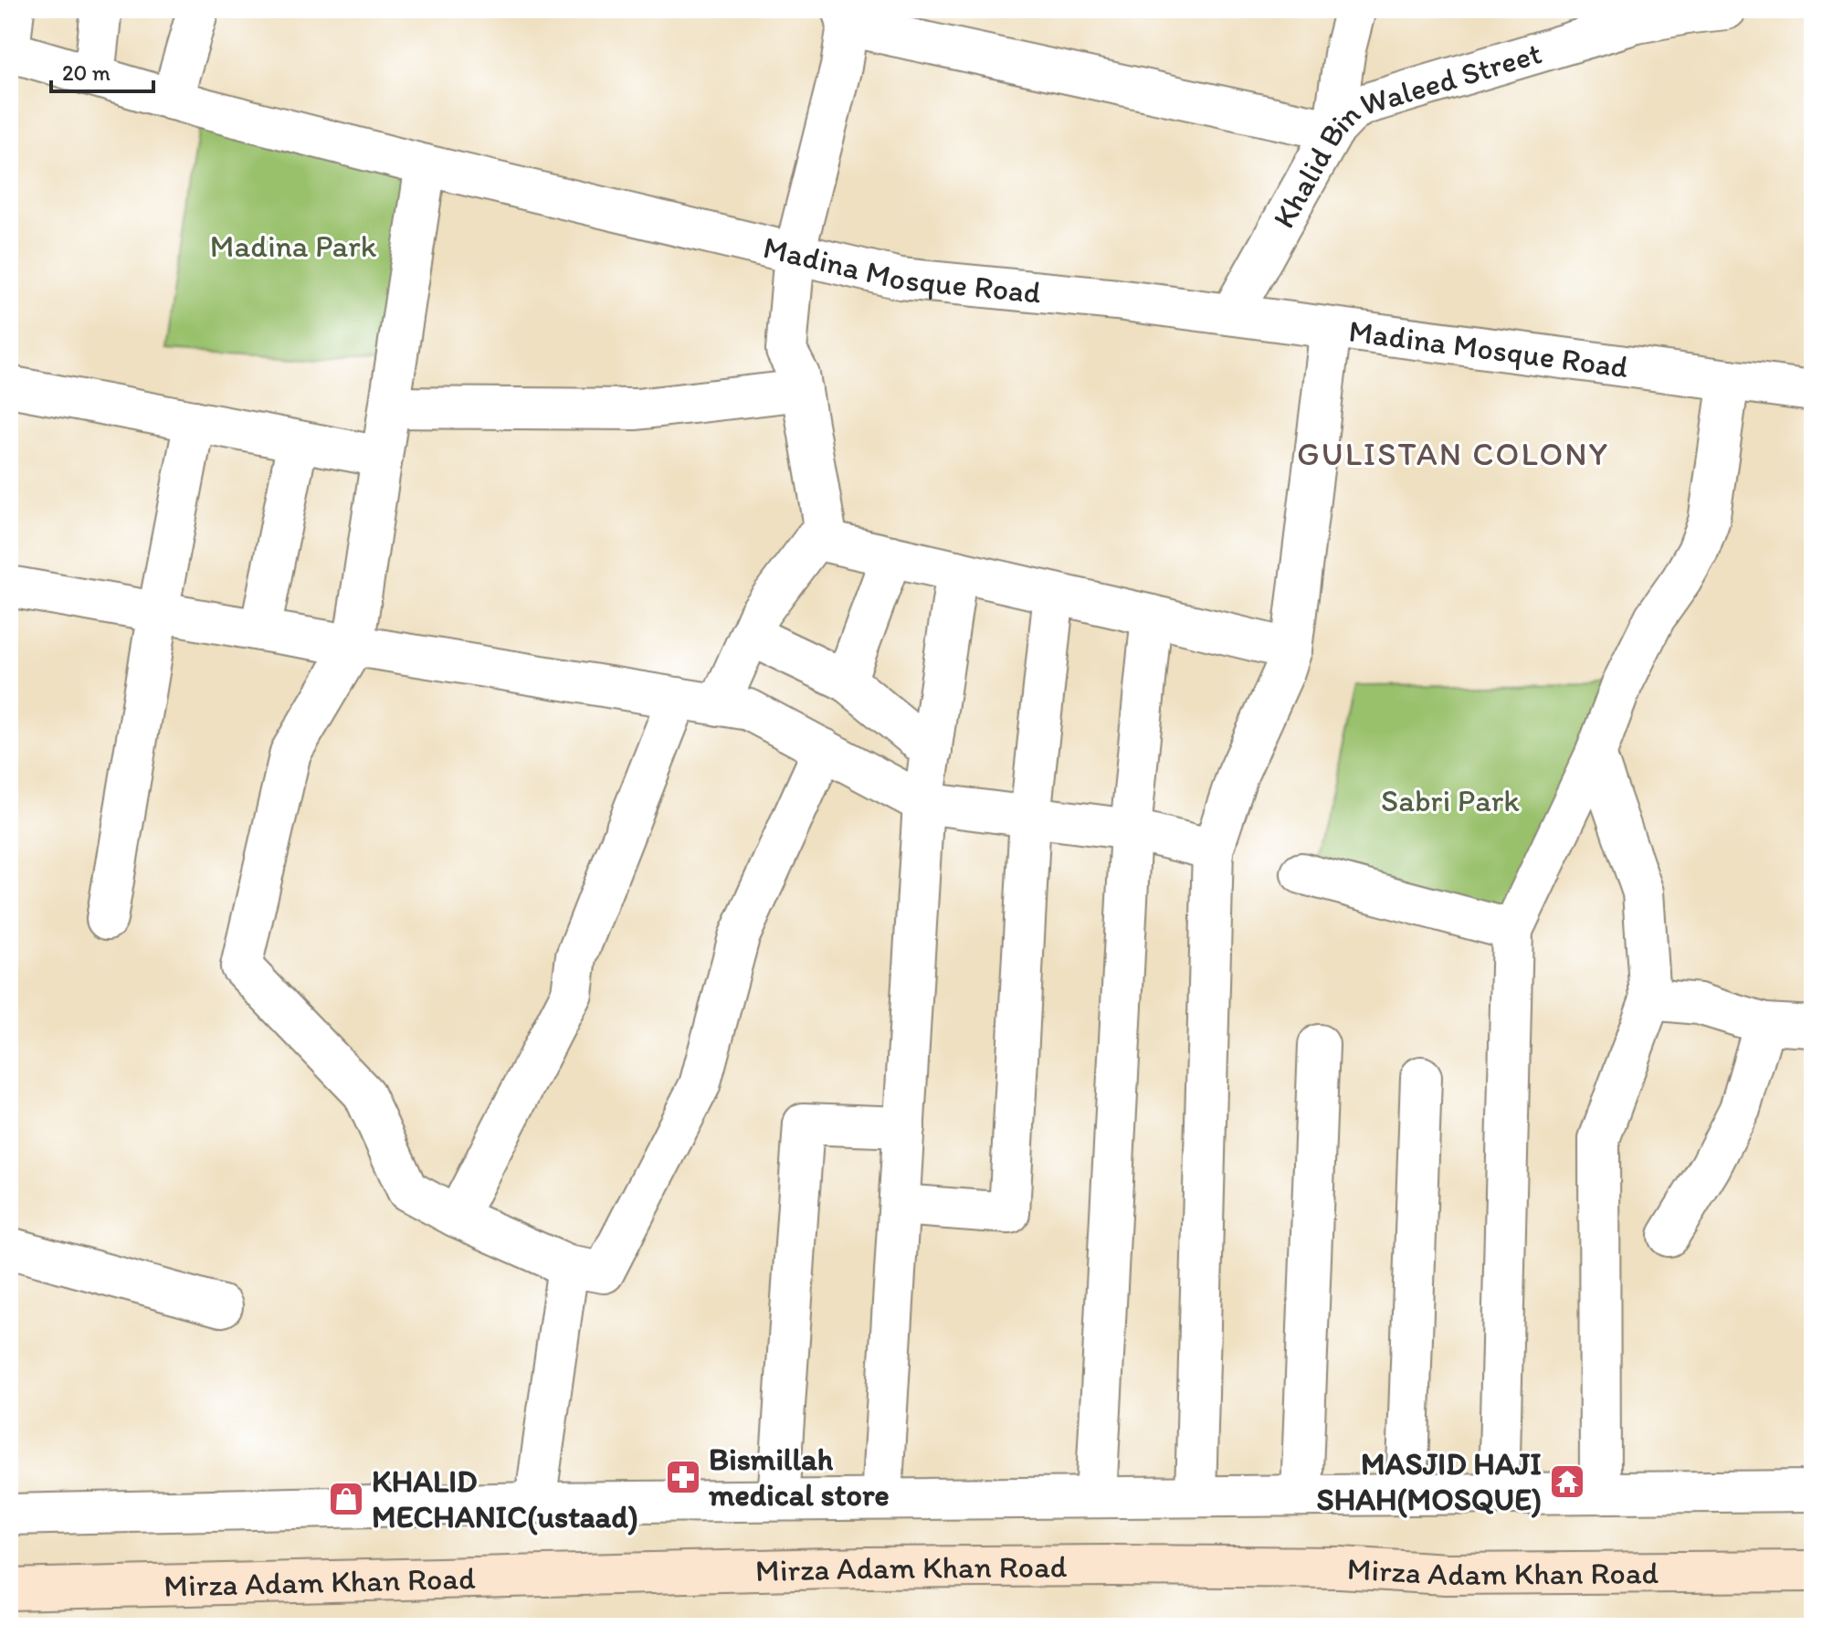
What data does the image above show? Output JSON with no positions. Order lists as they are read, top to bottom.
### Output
{
  "streets": {
    "main road": ["Mirza Adam Khan Road"],
    "street": ["Khalid Bin Waleed Street", "Madina Mosque Road"]
  },
  "crossings": [
    ["Khalid Bin Waleed Street", "Madina Mosque Road"]
  ],
  "districts": ["GULISTAN COLONY"],
  "parks": ["Madina Park", "Sabri Park"],
  "places": {
    "pharmacy": ["Bismillah medical store"],
    "temple": ["MASJID HAJI SHAH(MOSQUE)"],
    "shop": ["KHALID MECHANIC(ustaad)"]
  },
  "scale_bar": "20 m"
}
